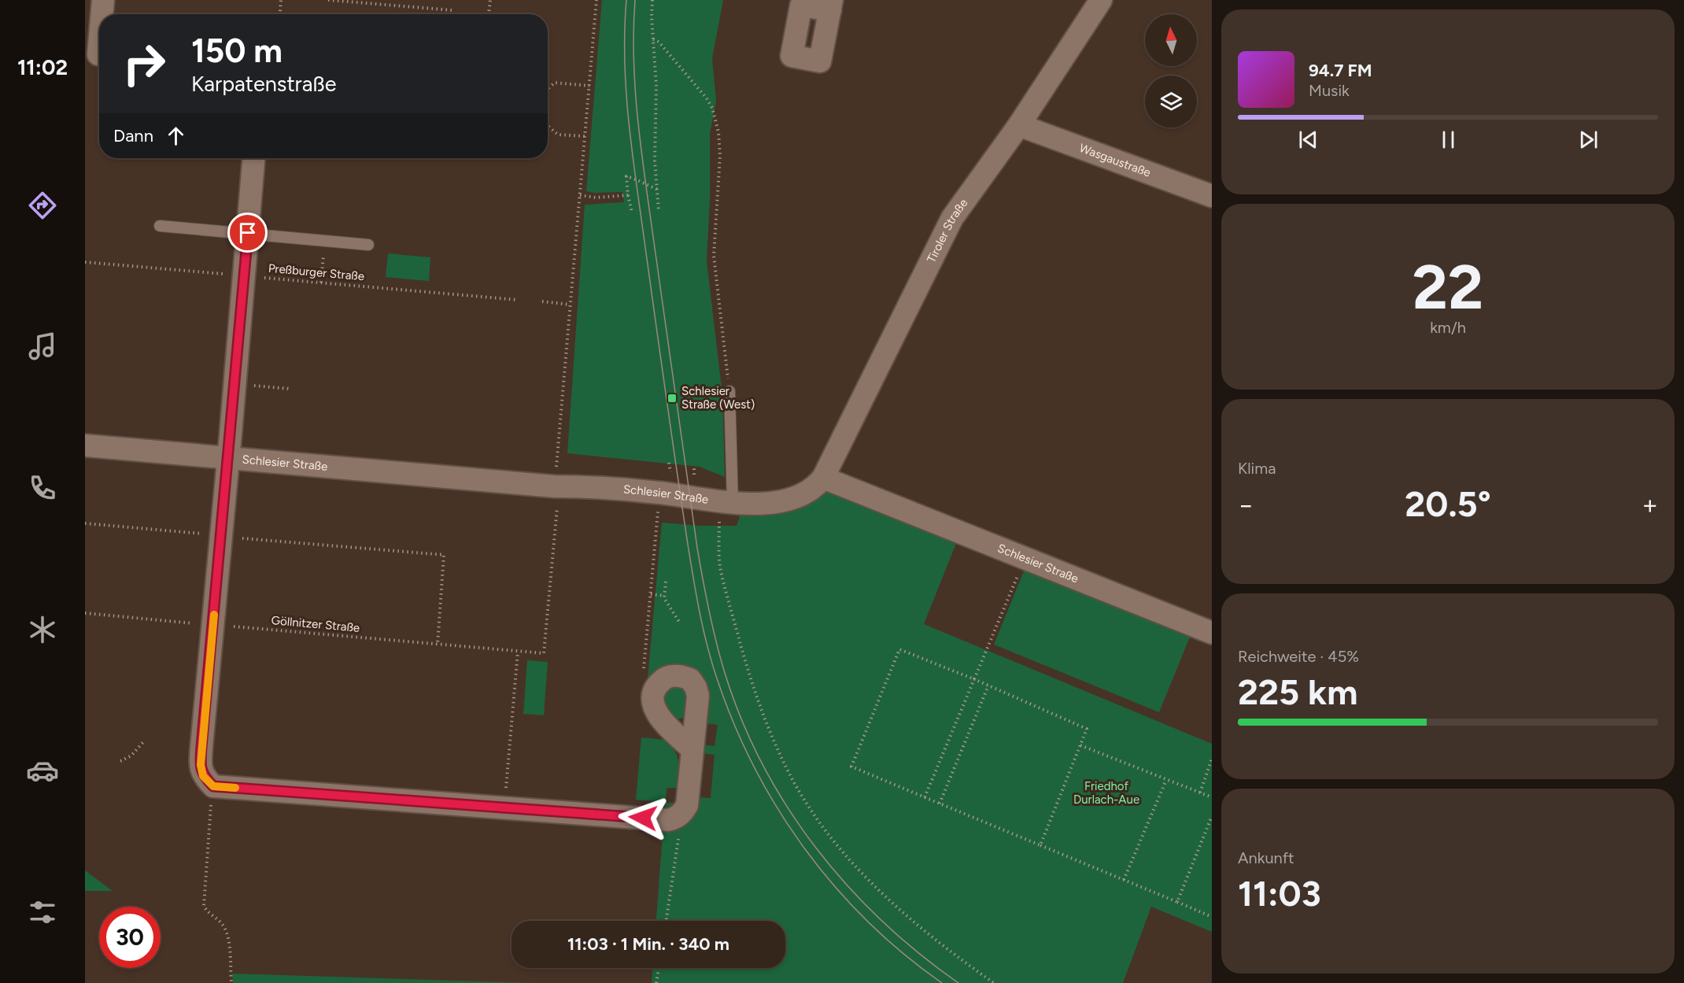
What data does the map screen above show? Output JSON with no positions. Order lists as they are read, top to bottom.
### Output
{
  "streets": {
    "street": ["Wasgaustraße", "Tiroler Straße", "Schlesier Straße"],
    "path": ["Preßburger Straße", "Göllnitzer Straße"]
  },
  "crossings": [
    ["Wasgaustraße", "Tiroler Straße"],
    ["Tiroler Straße", "Schlesier Straße"],
    ["Schlesier Straße", "Göllnitzer Straße"]
  ],
  "parks": ["Friedhof Durlach-Aue"],
  "places": {
    "transit": ["Schlesier Straße (West)"]
  },
  "north": "top",
  "page": {
    "tabs": "11:02",
    "turn": ["150 m", "Karpatenstraße"],
    "song": ["94.7 FM", "Musik"],
    "then": "Dann",
    "tile": [
      ["22", "km/h"],
      "Klima",
      ["Reichweite · 45%", "225 km"],
      ["Ankunft", "11:03"]
    ],
    "heat": ["−", "20.5°", "+"],
    "limit": "30",
    "trip": "11:03 · 1 Min. · 340 m"
  }
}
